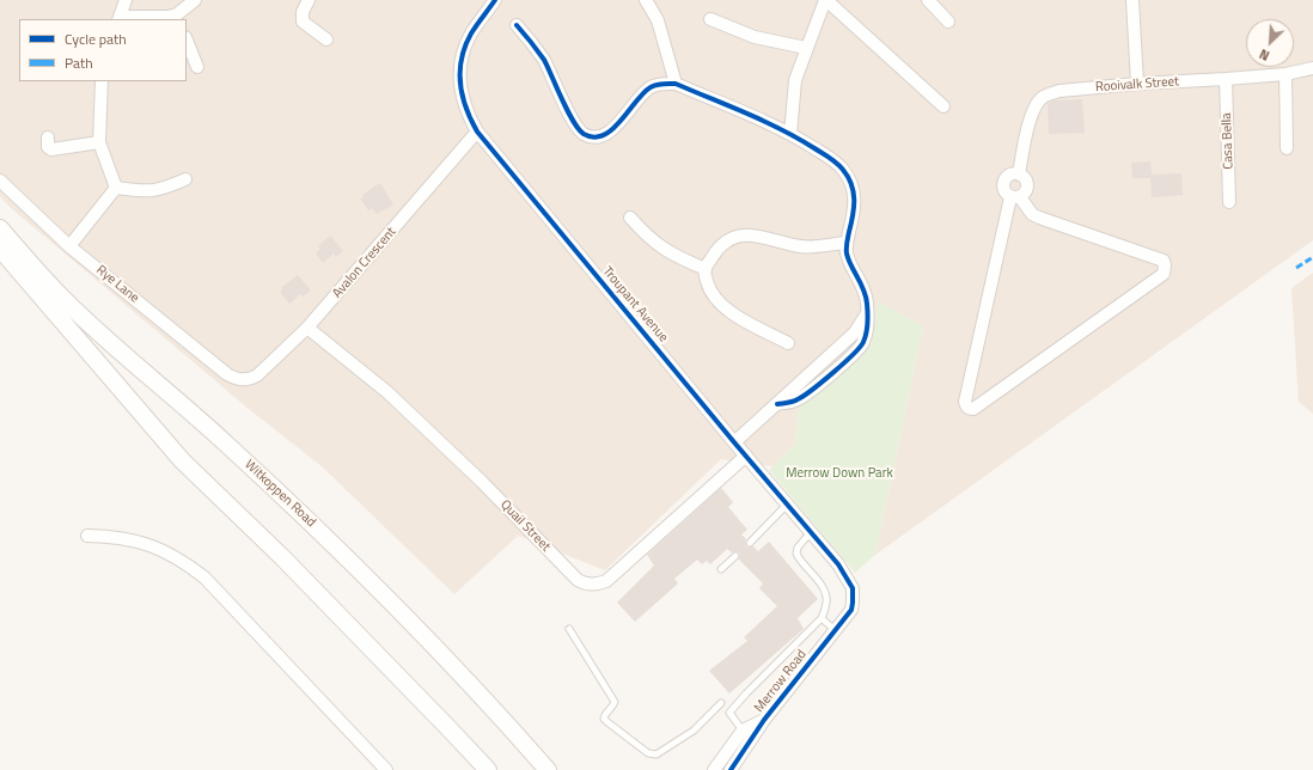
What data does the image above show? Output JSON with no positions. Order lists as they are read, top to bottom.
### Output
{
  "streets": {
    "main road": ["Witkoppen Road"],
    "street": [
      "Rooivalk Street",
      "Casa Bella",
      "Avalon Crescent",
      "Rye Lane",
      "Troupant Avenue",
      "Quail Street",
      "Merrow Road"
    ]
  },
  "crossings": [
    ["Rooivalk Street", "Casa Bella"],
    ["Avalon Crescent", "Rye Lane"],
    ["Avalon Crescent", "Troupant Avenue"],
    ["Avalon Crescent", "Quail Street"],
    ["Troupant Avenue", "Quail Street"],
    ["Troupant Avenue", "Merrow Road"]
  ],
  "parks": ["Merrow Down Park"],
  "legend": ["Cycle path", "Path"],
  "north": "bottom left"
}
